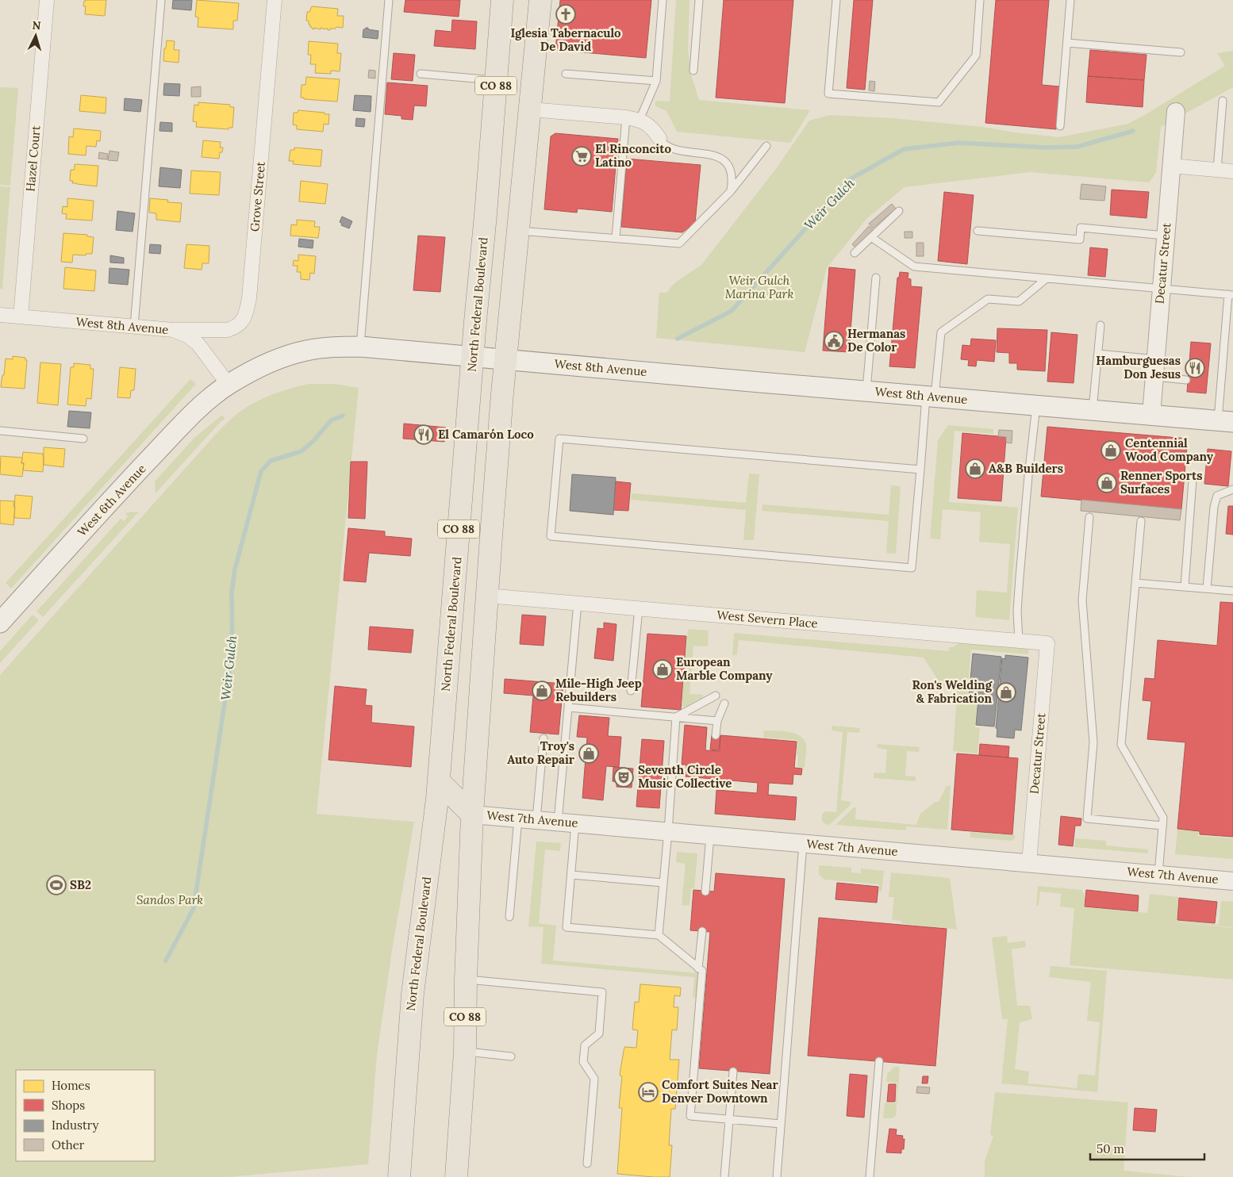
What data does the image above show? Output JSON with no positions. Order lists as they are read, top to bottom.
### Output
{
  "streets": {
    "main road": [
      "CO 88",
      "North Federal Boulevard",
      "West 8th Avenue",
      "West 6th Avenue"
    ],
    "street": [
      "Hazel Court",
      "Grove Street",
      "Decatur Street",
      "West Severn Place",
      "West 7th Avenue"
    ]
  },
  "crossings": [
    ["CO 88", "West 7th Avenue"],
    ["Hazel Court", "West 8th Avenue"],
    ["Grove Street", "West 8th Avenue"],
    ["Decatur Street", "West 8th Avenue"],
    ["Decatur Street", "West Severn Place"],
    ["Decatur Street", "West 7th Avenue"],
    ["North Federal Boulevard", "West 8th Avenue"],
    ["West 8th Avenue", "West 6th Avenue"]
  ],
  "water": ["Weir Gulch"],
  "parks": ["Weir Gulch Marina Park", "Sandos Park"],
  "places": {
    "church": ["Iglesia Tabernaculo De David"],
    "supermarket": ["El Rinconcito Latino"],
    "public building": ["Hermanas De Color"],
    "restaurant": ["Hamburguesas Don Jesus", "El Camarón Loco"],
    "shop": [
      "Centennial Wood Company",
      "A&B Builders",
      "Renner Sports Surfaces",
      "European Marble Company",
      "Mile-High Jeep Rebuilders",
      "Ron's Welding & Fabrication",
      "Troy's Auto Repair"
    ],
    "theatre": ["Seventh Circle Music Collective"],
    "sports": ["SB2"],
    "hotel": ["Comfort Suites Near Denver Downtown"]
  },
  "legend": [
    "Homes",
    "Shops",
    "Industry",
    "Other"
  ],
  "scale_bar": "50 m",
  "north": "top"
}
